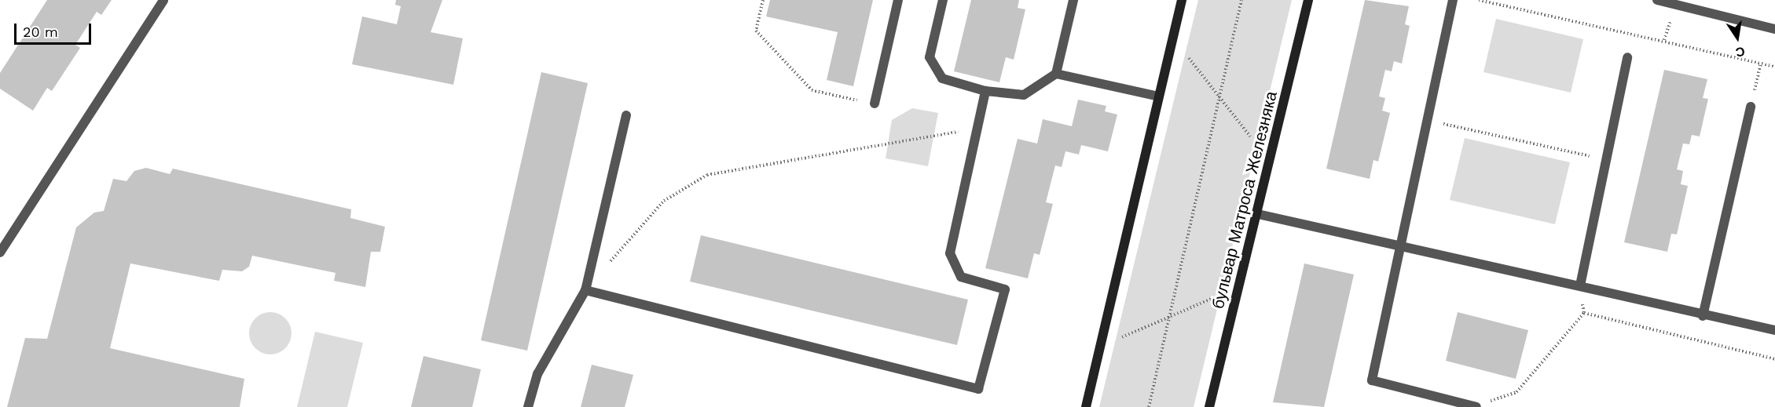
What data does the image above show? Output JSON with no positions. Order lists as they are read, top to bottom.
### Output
{
  "streets": {
    "street": ["бульвар Матроса Железняка"]
  },
  "scale_bar": "20 m",
  "north": "bottom"
}
